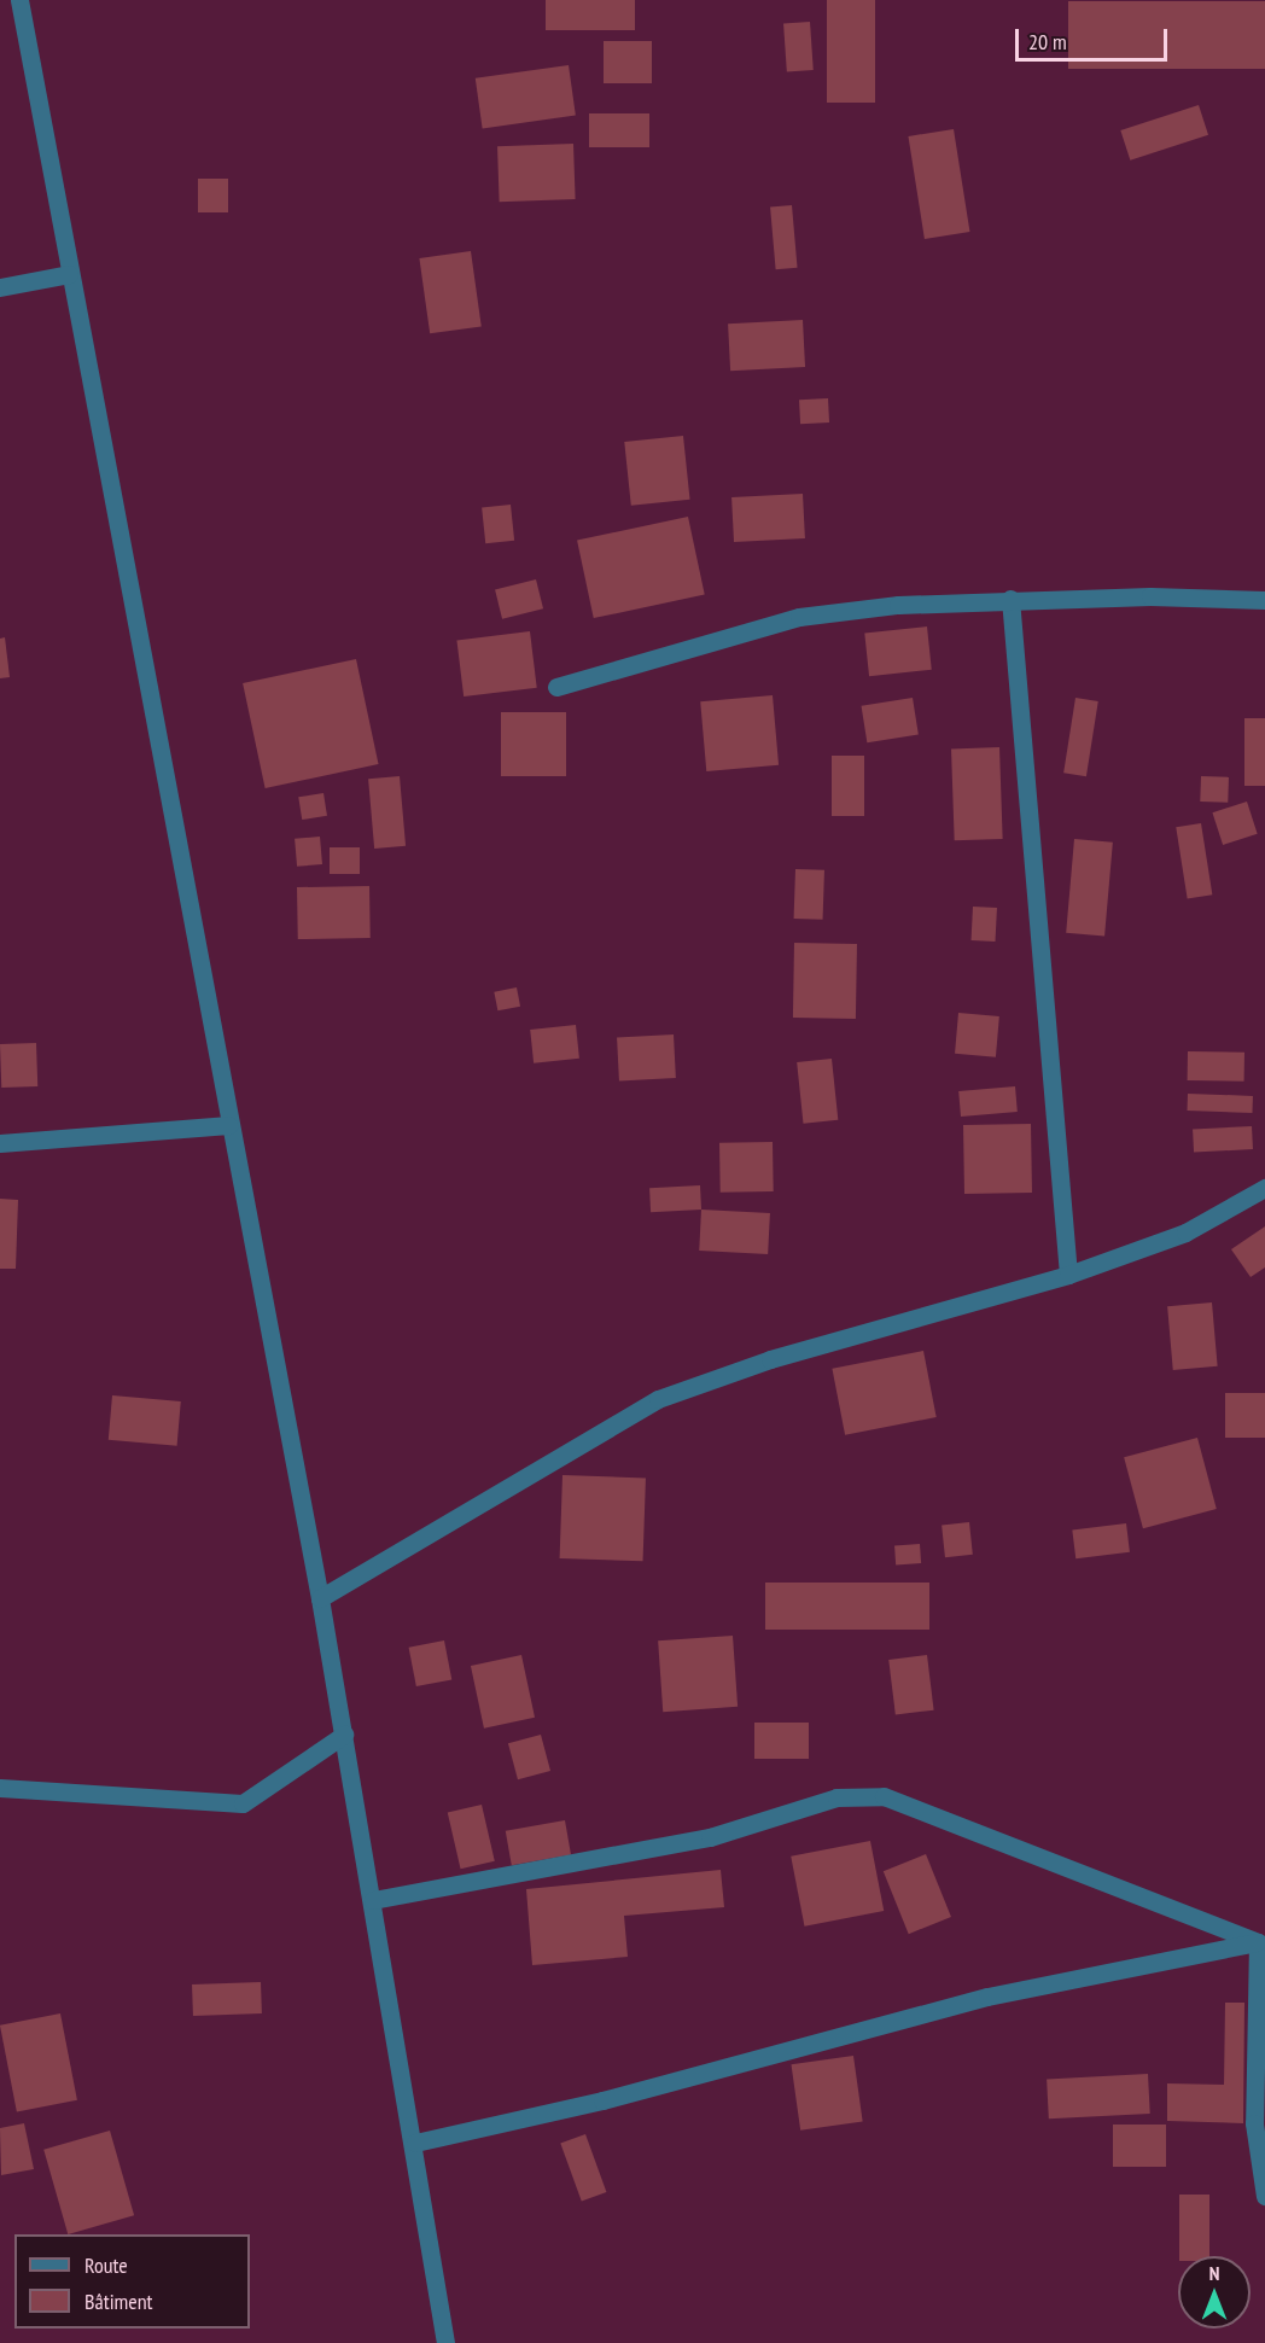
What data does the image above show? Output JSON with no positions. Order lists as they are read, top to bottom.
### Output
{
  "legend": ["Route", "Bâtiment"],
  "scale_bar": "20 m",
  "north": "top"
}
